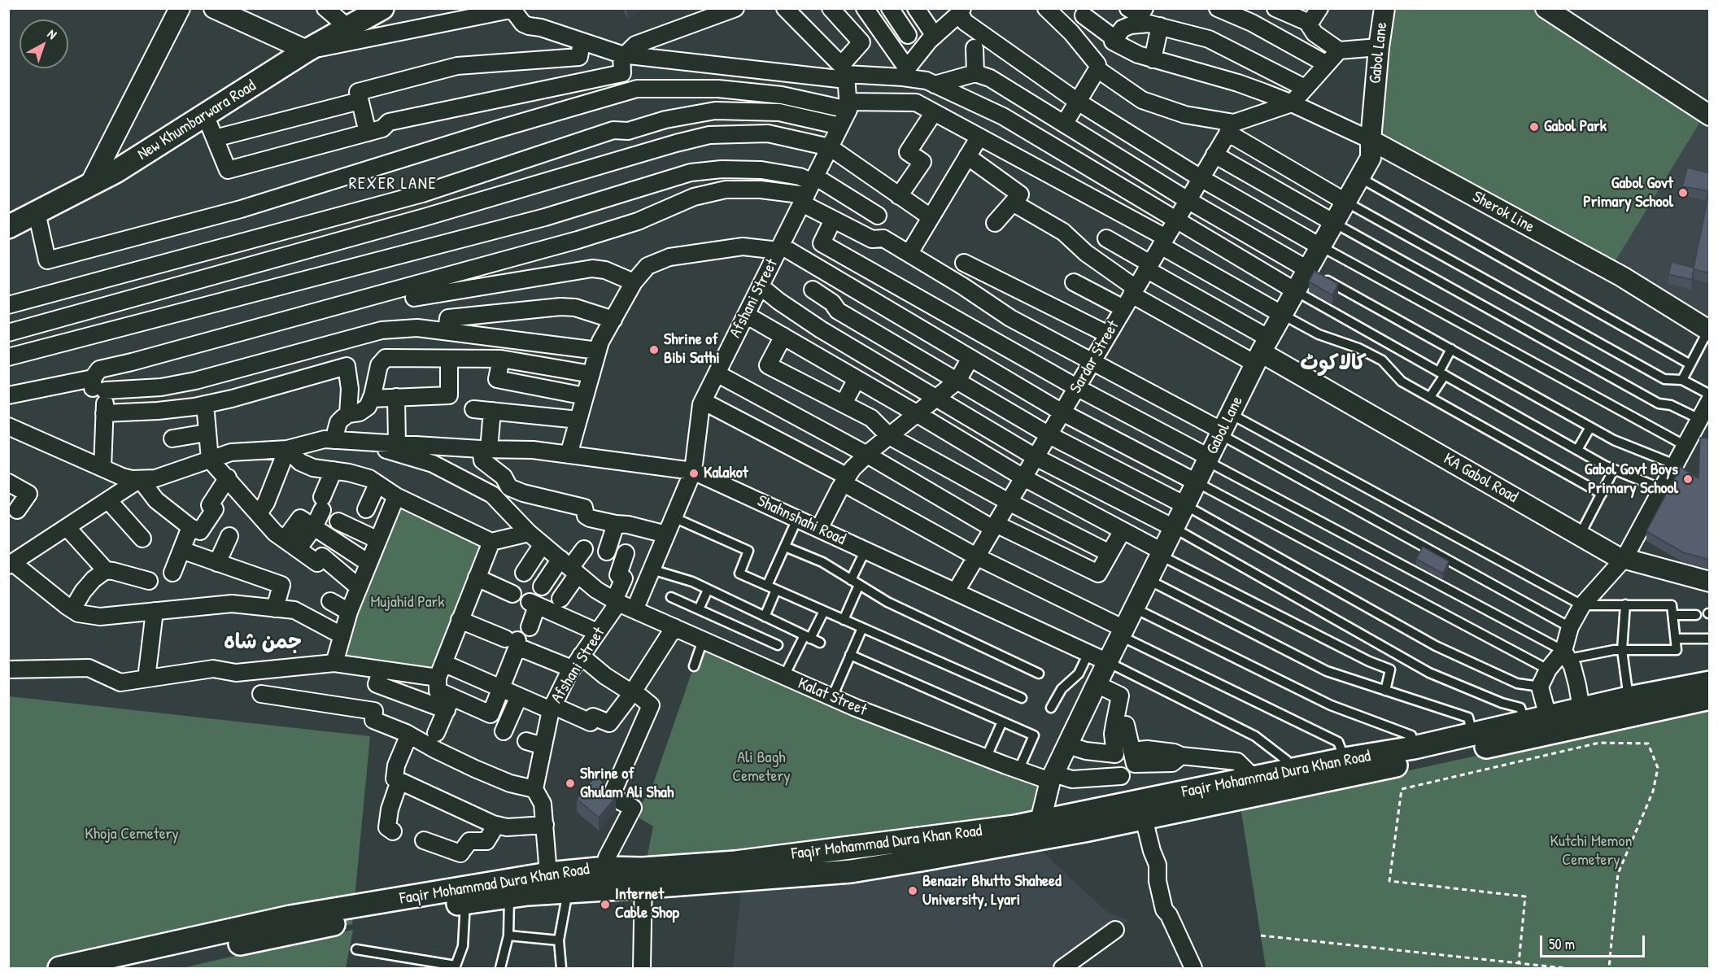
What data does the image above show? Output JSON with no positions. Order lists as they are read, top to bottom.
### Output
{
  "streets": {
    "main road": ["New Khumbarwara Road", "Faqir Mohammad Dura Khan Road"],
    "street": [
      "Gabol Lane",
      "Sherok Line",
      "Afshani Street",
      "Sardar Street",
      "KA Gabol Road",
      "Shahnshahi Road",
      "Kalat Street"
    ]
  },
  "crossings": [
    ["Gabol Lane", "Sherok Line"],
    ["Gabol Lane", "KA Gabol Road"],
    ["Gabol Lane", "Shahnshahi Road"],
    ["Gabol Lane", "Kalat Street"],
    ["Gabol Lane", "Faqir Mohammad Dura Khan Road"],
    ["Afshani Street", "Shahnshahi Road"],
    ["Afshani Street", "Kalat Street"],
    ["Sardar Street", "Shahnshahi Road"],
    ["Shahnshahi Road", "Kalat Street"]
  ],
  "districts": ["REXER LANE", "کالاکوٹ", "جمن شاہ"],
  "parks": [
    "Mujahid Park",
    "Ali Bagh Cemetery",
    "Khoja Cemetery",
    "Kutchi Memon Cemetery"
  ],
  "places": [
    "Gabol Park",
    "Gabol Govt Primary School",
    "Shrine of Bibi Sathi",
    "Kalakot",
    "Gabol Govt Boys Primary School",
    "Shrine of Ghulam Ali Shah",
    "Benazir Bhutto Shaheed University, Lyari",
    "Internet Cable Shop"
  ],
  "scale_bar": "50 m",
  "north": "top right"
}
